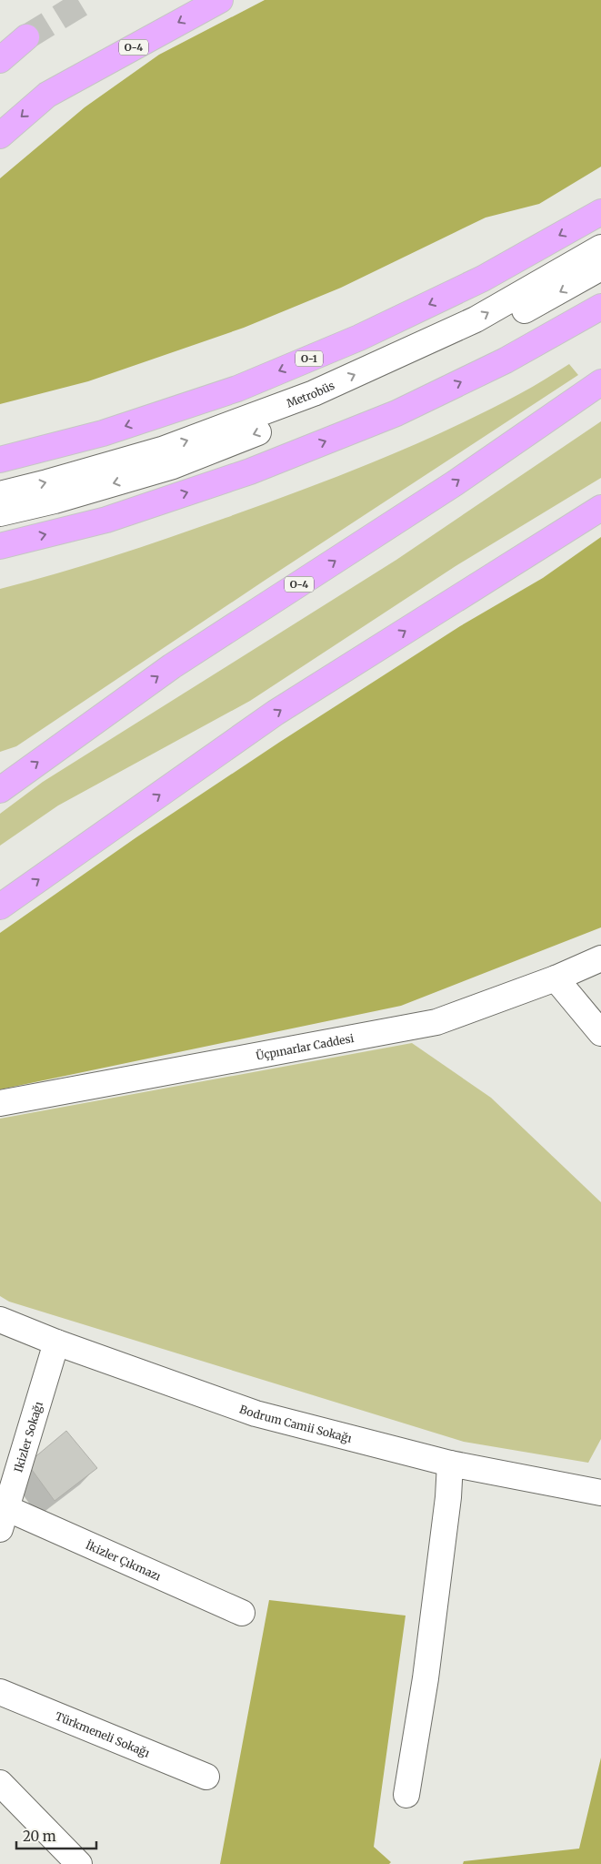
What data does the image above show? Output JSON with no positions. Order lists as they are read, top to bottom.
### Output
{
  "streets": {
    "highway": ["O-4", "O-1"],
    "street": [
      "Metrobüs",
      "Üçpınarlar Caddesi",
      "Bodrum Camii Sokağı",
      "Ikizler Sokağı",
      "İkizler Çıkmazı",
      "Türkmeneli Sokağı"
    ]
  },
  "crossings": [
    ["Bodrum Camii Sokağı", "Ikizler Sokağı"],
    ["Ikizler Sokağı", "İkizler Çıkmazı"]
  ],
  "scale_bar": "20 m"
}
